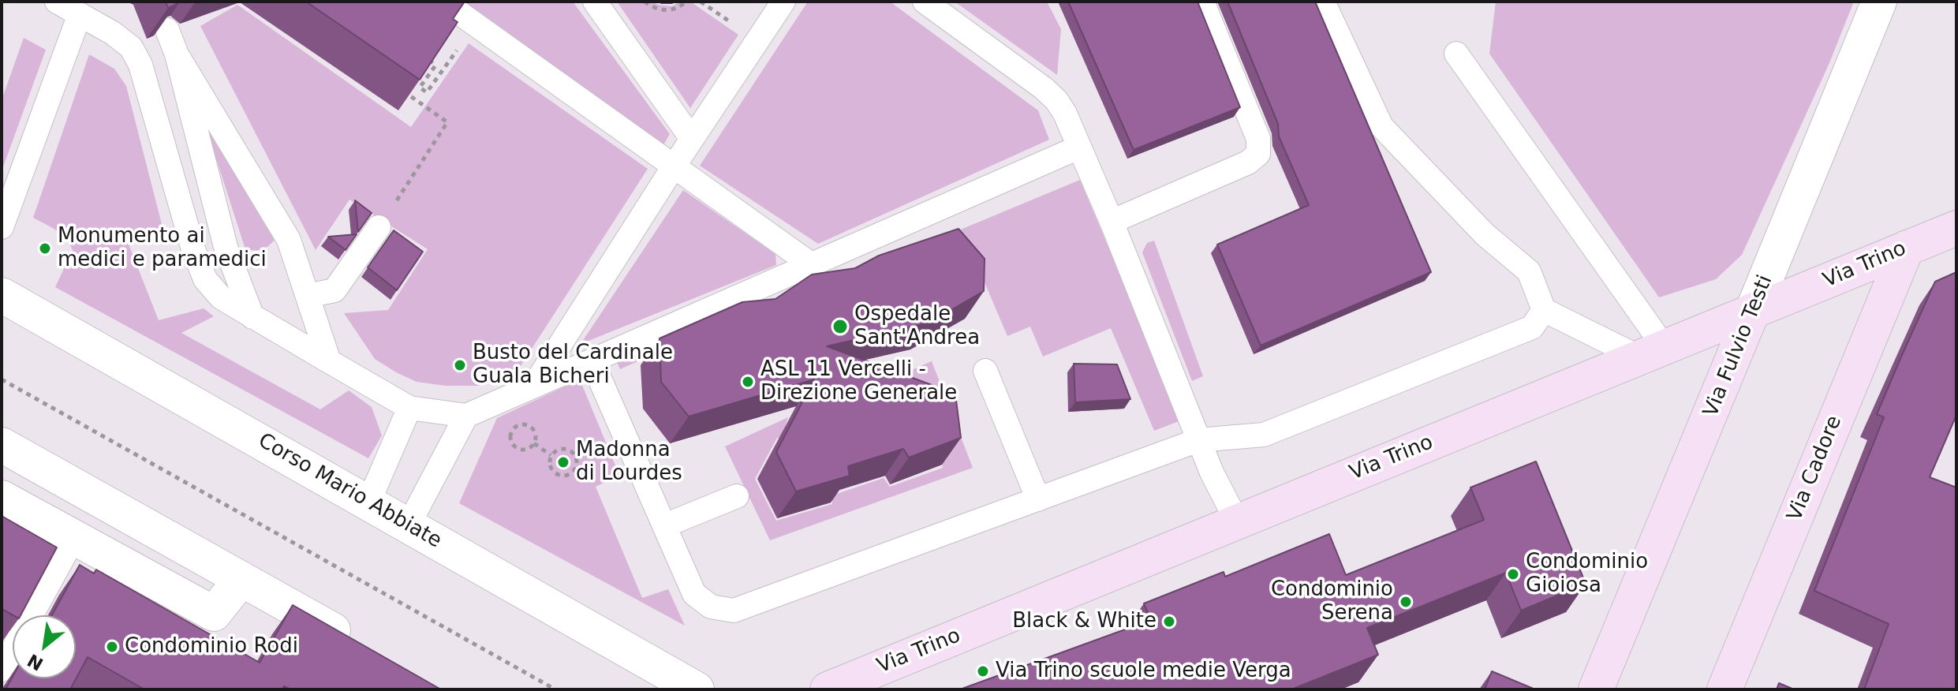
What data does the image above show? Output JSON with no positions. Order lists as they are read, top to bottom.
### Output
{
  "streets": {
    "main road": ["Via Trino", "Via Fulvio Testi", "Via Cadore"],
    "street": ["Corso Mario Abbiate"]
  },
  "crossings": [
    ["Via Trino", "Via Fulvio Testi"],
    ["Via Trino", "Via Cadore"]
  ],
  "places": [
    "Monumento ai medici e paramedici",
    "Ospedale Sant'Andrea",
    "Busto del Cardinale Guala Bicheri",
    "ASL 11 Vercelli - Direzione Generale",
    "Madonna di Lourdes",
    "Condominio Gioiosa",
    "Condominio Serena",
    "Black & White",
    "Condominio Rodi",
    "Via Trino scuole medie Verga"
  ],
  "north": "bottom left"
}
